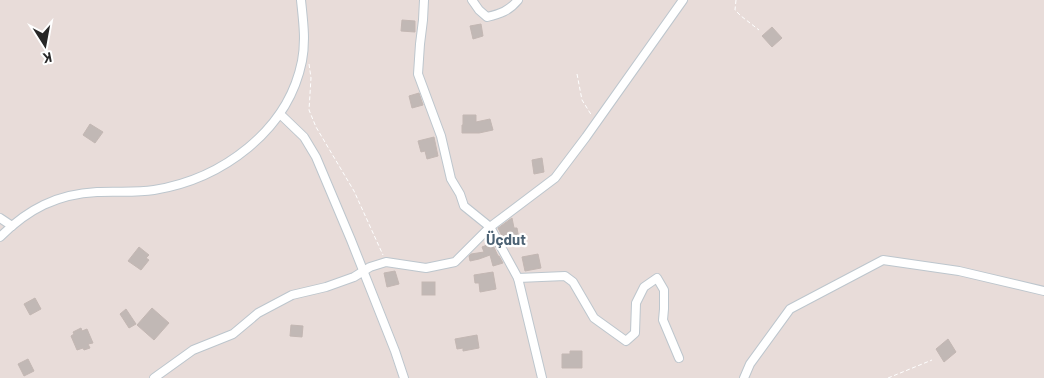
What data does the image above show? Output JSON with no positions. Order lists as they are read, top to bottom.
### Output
{
  "districts": ["Üçdut"],
  "north": "bottom"
}
